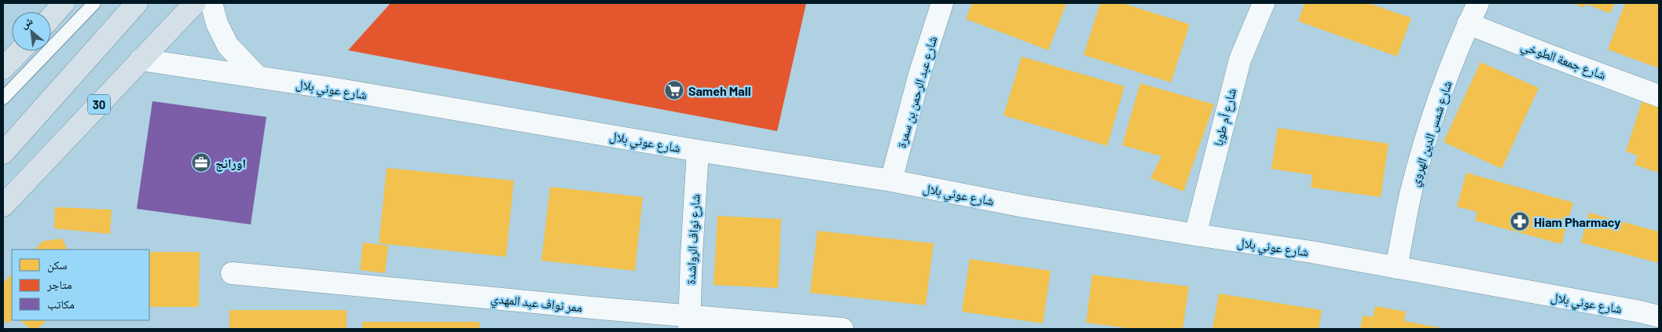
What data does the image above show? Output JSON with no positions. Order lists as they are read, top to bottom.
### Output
{
  "streets": {
    "main road": ["30"],
    "street": [
      "شارع جمعة الطوخي",
      "شارع عوني بلال",
      "شارع عبد الرحمن بن سمرة",
      "شارع أم طوبا",
      "شارع شمس الدين الهروي",
      "شارع نواف الرواشدة",
      "ممر نواف عبد المهدي"
    ]
  },
  "crossings": [
    ["شارع جمعة الطوخي", "شارع شمس الدين الهروي"],
    ["شارع عوني بلال", "شارع عبد الرحمن بن سمرة"],
    ["شارع عوني بلال", "30"],
    ["شارع عوني بلال", "شارع أم طوبا"],
    ["شارع عوني بلال", "شارع شمس الدين الهروي"],
    ["شارع عوني بلال", "شارع نواف الرواشدة"],
    ["شارع نواف الرواشدة", "ممر نواف عبد المهدي"]
  ],
  "places": {
    "supermarket": ["Sameh Mall"],
    "office": ["اورانج"],
    "pharmacy": ["Hiam Pharmacy"]
  },
  "legend": ["سكن", "متاجر", "مكاتب"],
  "north": "top left"
}
